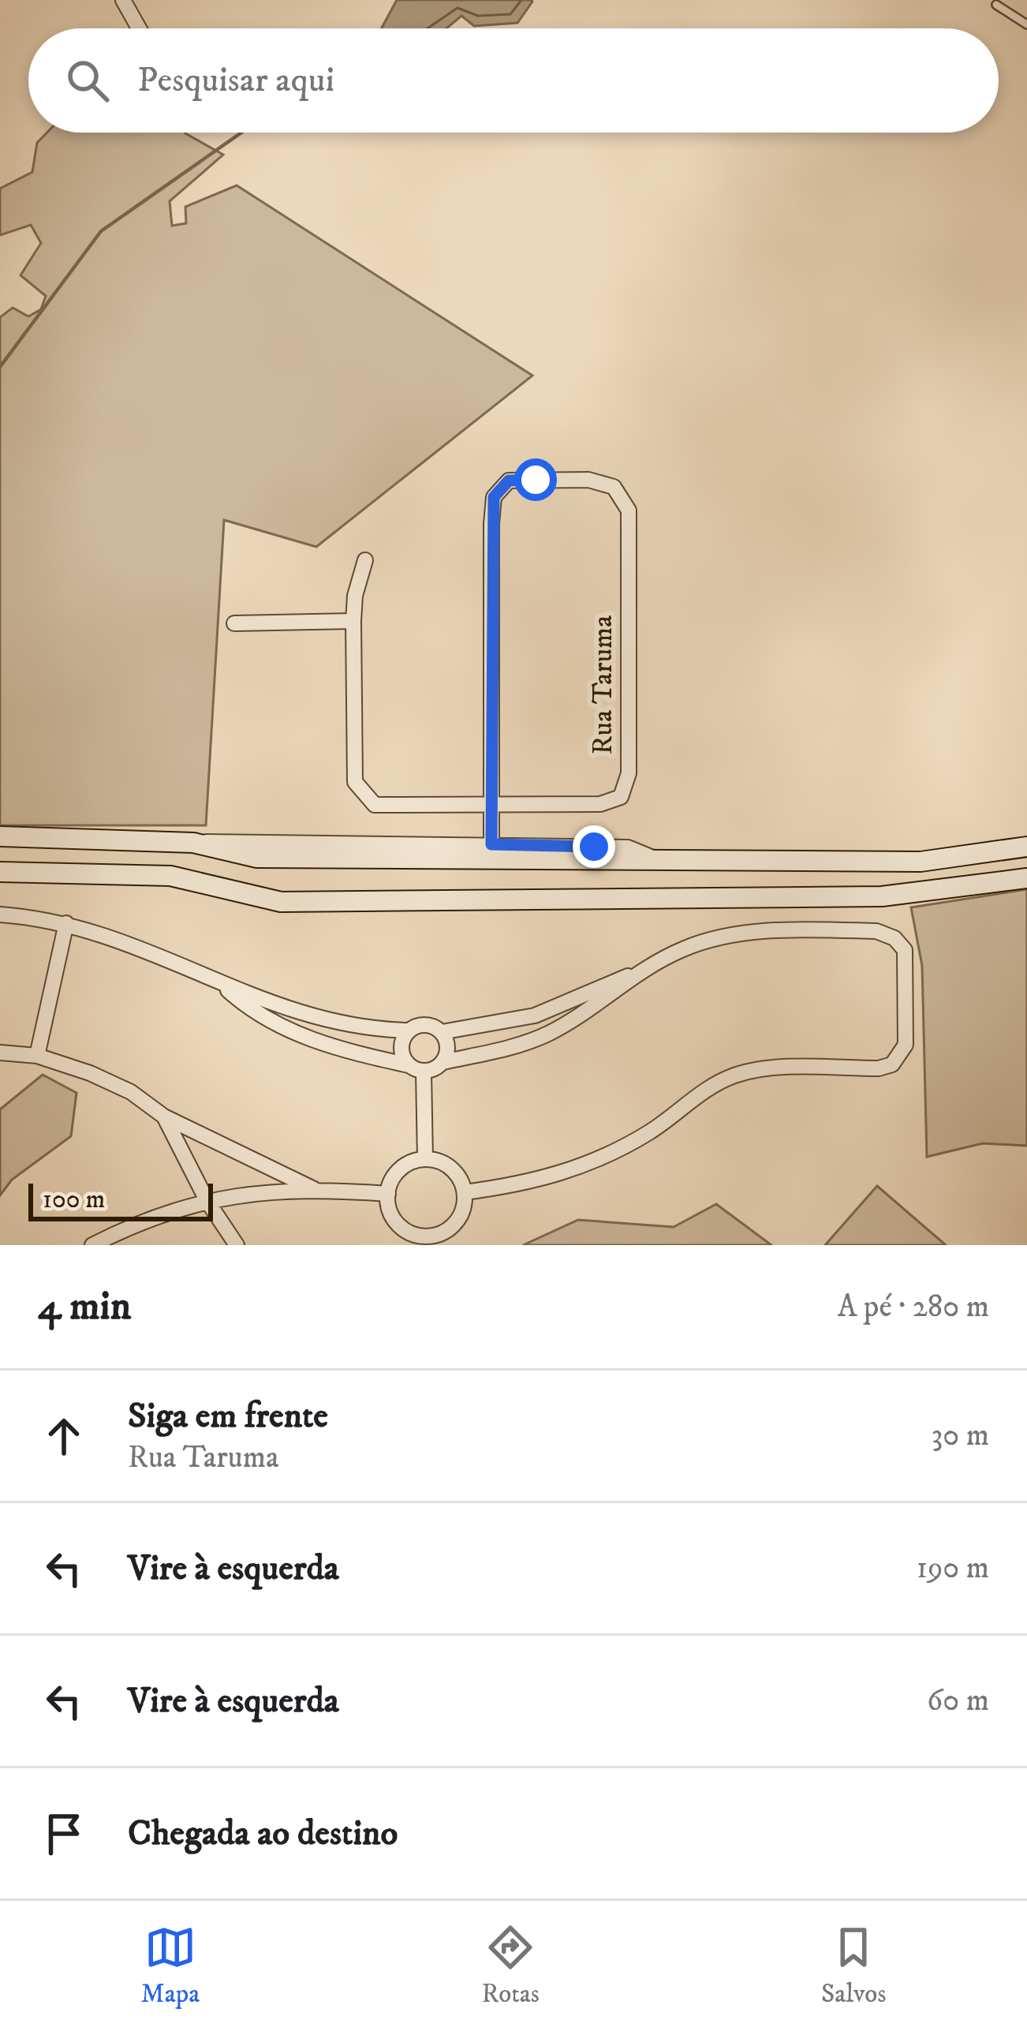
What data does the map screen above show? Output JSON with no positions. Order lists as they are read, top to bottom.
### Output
{
  "streets": {
    "street": ["Rua Taruma"]
  },
  "scale_bar": "100 m",
  "page": {
    "search": "Pesquisar aqui",
    "scale": "100 m",
    "heading": ["4 min", "A pé · 280 m"],
    "list": [
      ["Siga em frente", "Rua Taruma", "30 m"],
      ["Vire à esquerda", "190 m"],
      ["Vire à esquerda", "60 m"],
      "Chegada ao destino"
    ],
    "nav": ["Mapa", "Rotas", "Salvos"]
  }
}
